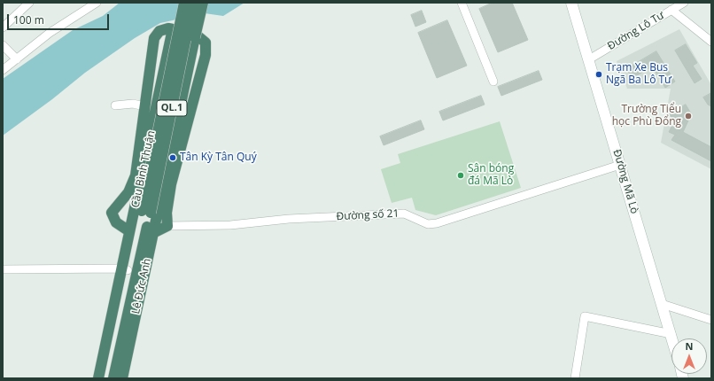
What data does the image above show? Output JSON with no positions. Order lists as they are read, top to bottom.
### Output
{
  "streets": {
    "highway": ["QL.1", "Cầu Bình Thuận", "Lê Đức Anh"],
    "main road": ["Đường Mã Lò"],
    "street": ["Đường Lô Tư", "Đường số 21"]
  },
  "crossings": [
    ["Đường Lô Tư", "Đường Mã Lò"],
    ["Cầu Bình Thuận", "Lê Đức Anh"],
    ["Đường Mã Lò", "Đường số 21"]
  ],
  "places": [
    "Trạm Xe Bus Ngã Ba Lô Tư",
    "Trường Tiểu học Phù Đổng",
    "Tân Kỳ Tân Quý",
    "Sân bóng đá Mã Lò"
  ],
  "scale_bar": "100 m",
  "north": "top"
}
